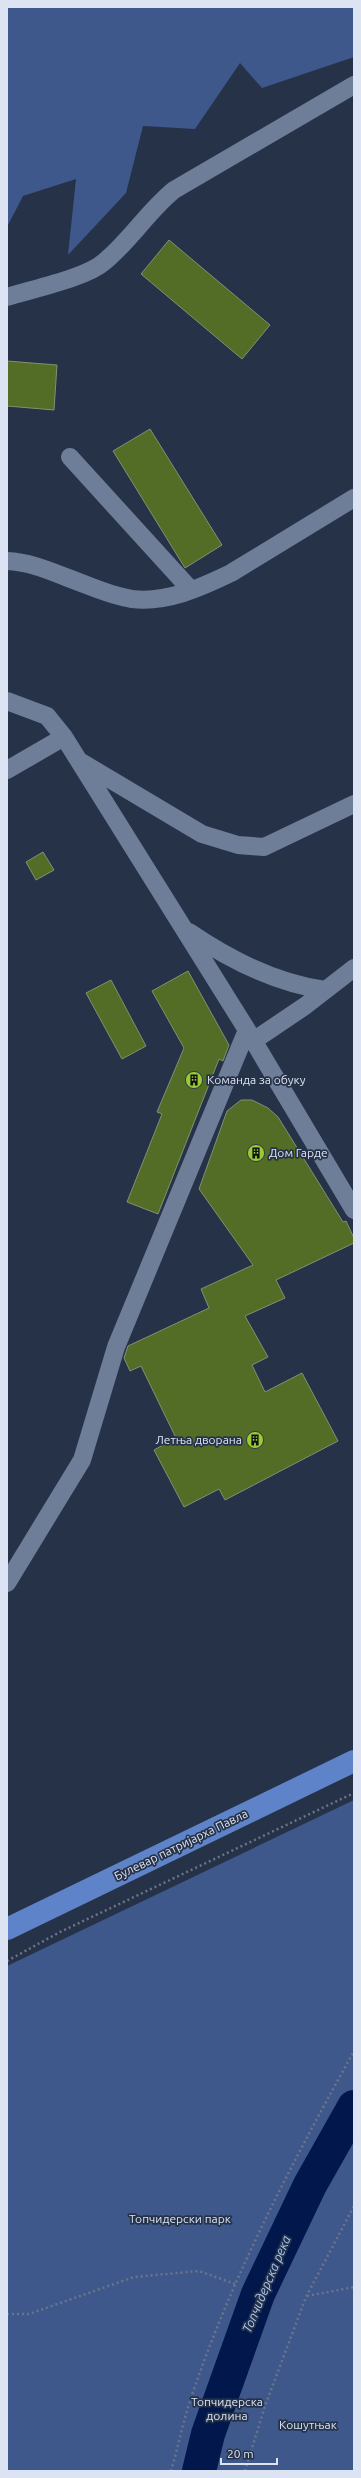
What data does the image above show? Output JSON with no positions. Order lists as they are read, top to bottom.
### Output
{
  "streets": {
    "main road": ["Булевар патријарха Павла"]
  },
  "water": ["Топчидерска река"],
  "parks": ["Топчидерски парк", "Топчидерска долина", "Кошутњак"],
  "places": {
    "building": ["Команда за обуку", "Дом Гарде", "Летња дворана"]
  },
  "scale_bar": "20 m"
}
